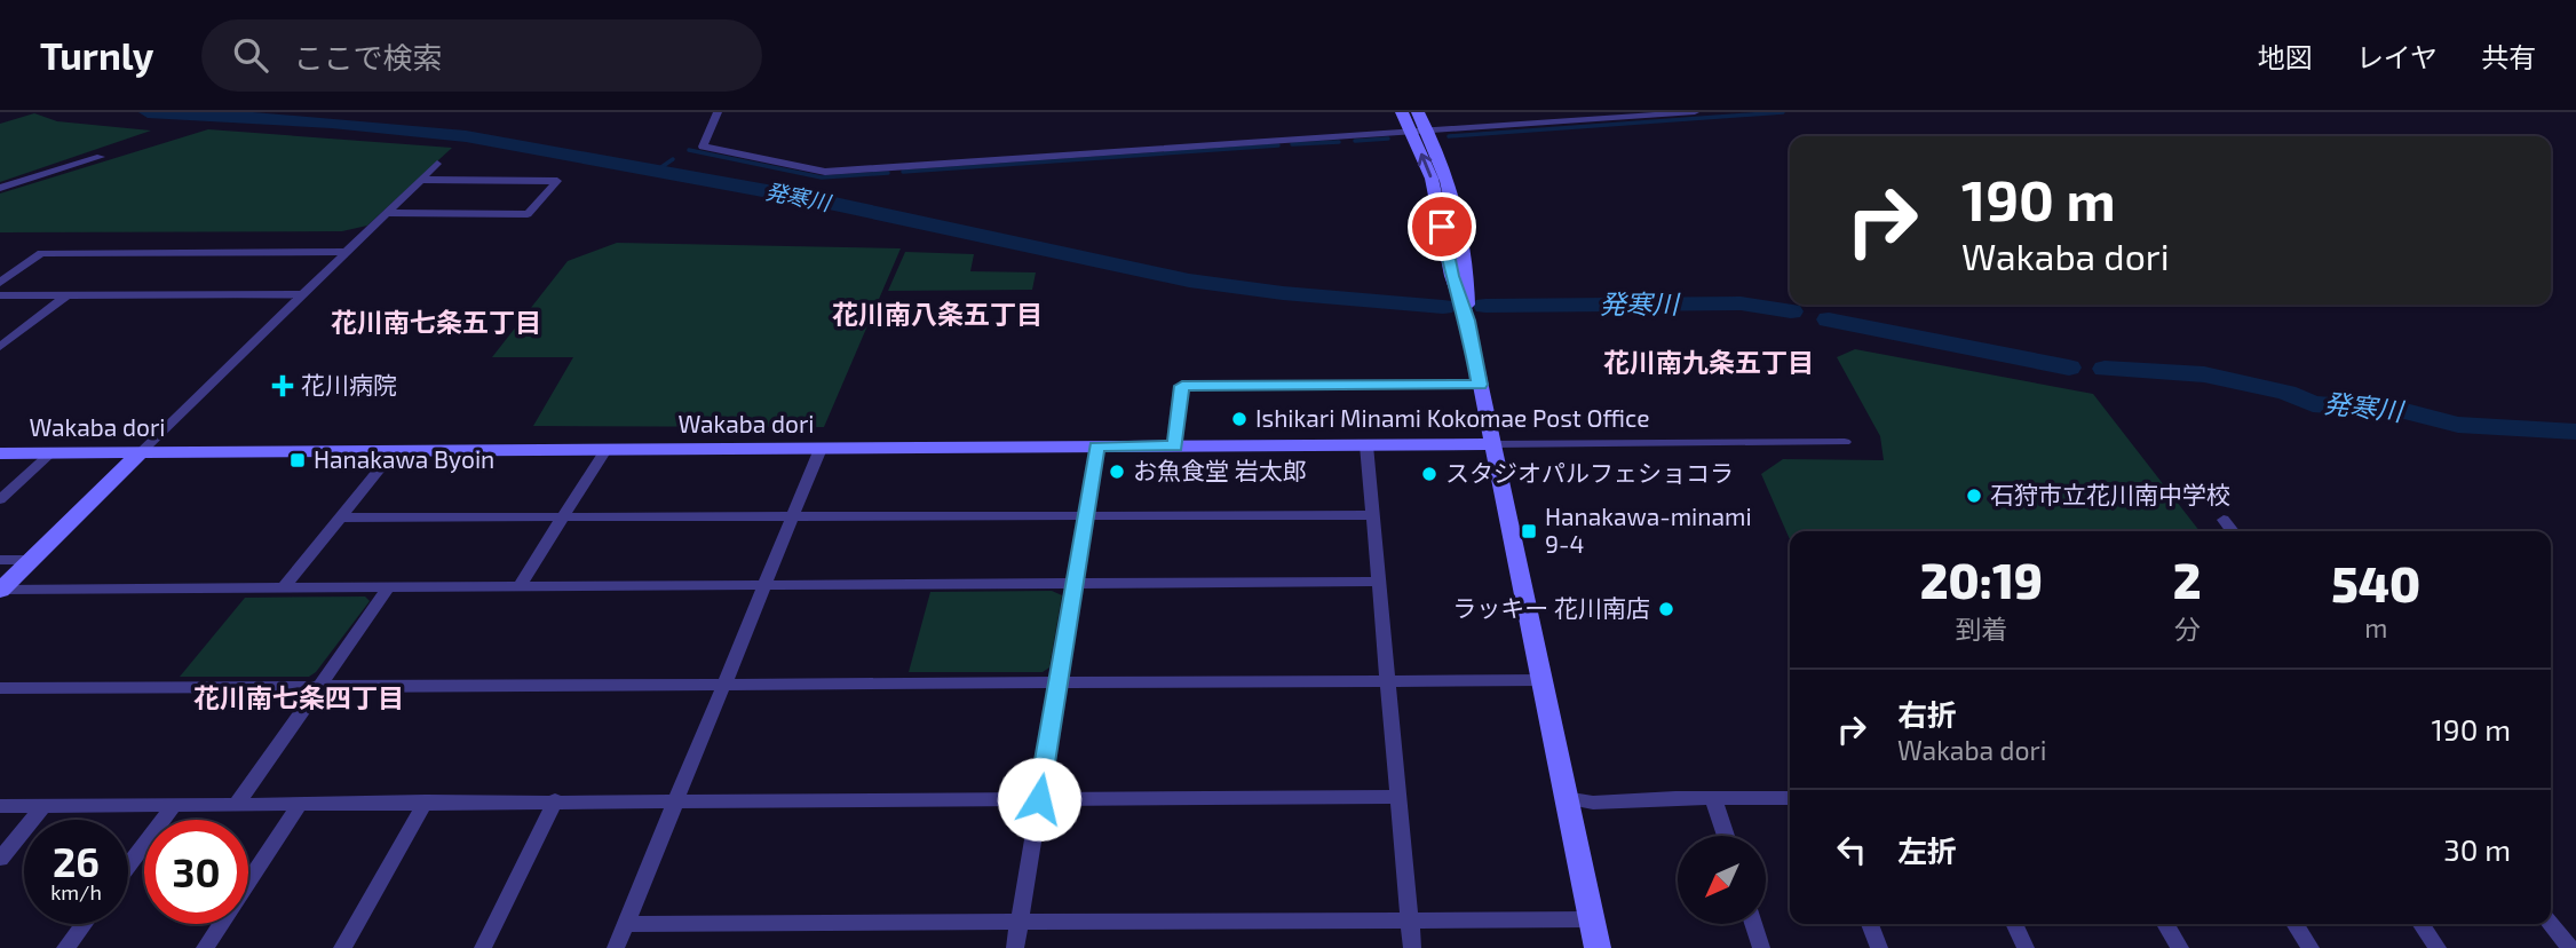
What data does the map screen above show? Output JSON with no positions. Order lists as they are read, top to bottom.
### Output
{
  "streets": {
    "street": ["Wakaba dori"]
  },
  "districts": [
    "花川南八条五丁目",
    "花川南七条五丁目",
    "花川南九条五丁目",
    "花川南七条四丁目"
  ],
  "water": ["発寒川"],
  "places": {
    "health": ["花川病院"],
    "other": [
      "Ishikari Minami Kokomae Post Office",
      "お魚食堂 岩太郎",
      "スタジオパルフェショコラ",
      "石狩市立花川南中学校",
      "ラッキー 花川南店"
    ],
    "transit": ["Hanakawa Byoin", "Hanakawa-minami 9-4"]
  },
  "north": "bottom left",
  "page": {
    "header": "Turnly",
    "search": "ここで検索",
    "nav": ["地図", "レイヤ", "共有"],
    "turn": ["190 m", "Wakaba dori"],
    "eta": [
      "20:19",
      "到着",
      "2",
      "分",
      "540",
      "m"
    ],
    "list": [
      {
        "name": "右折",
        "note": "Wakaba dori",
        "value": "190 m"
      },
      {
        "name": "左折",
        "value": "30 m"
      }
    ],
    "speed": "26 km/h",
    "limit": "30"
  }
}
